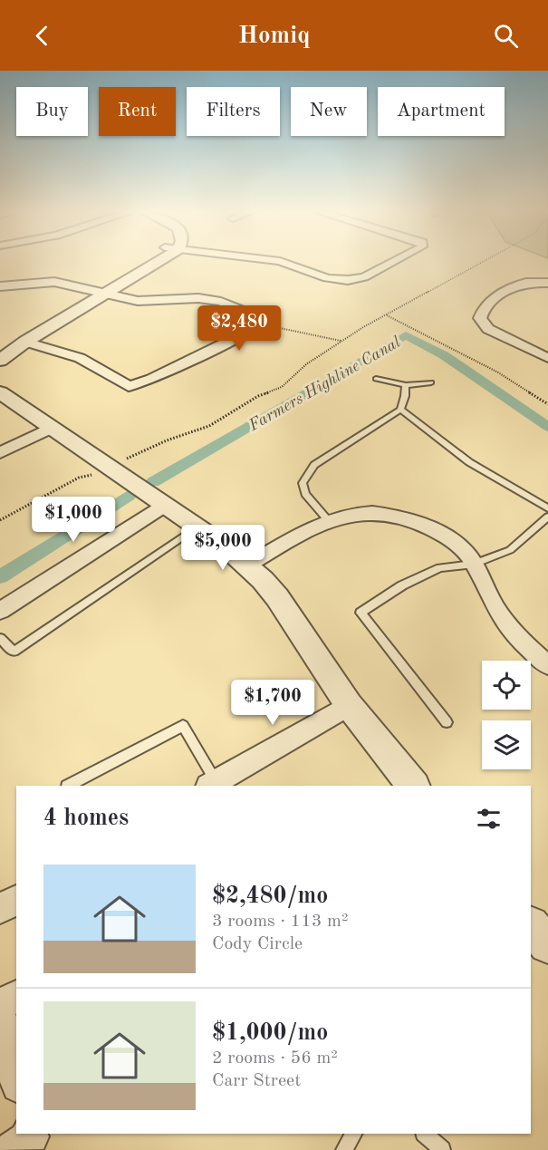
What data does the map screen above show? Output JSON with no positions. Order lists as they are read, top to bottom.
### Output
{
  "water": ["Farmers Highline Canal"],
  "page": {
    "header": "Homiq",
    "chip": [
      "Buy",
      "Rent",
      "Filters",
      "New",
      "Apartment"
    ],
    "price": [
      "$2,480",
      "$1,000",
      "$5,000",
      "$1,700"
    ],
    "heading": "4 homes",
    "list": [
      {
        "name": "$2,480/mo",
        "note": "3 rooms · 113 m² · Cody Circle"
      },
      {
        "name": "$1,000/mo",
        "note": "2 rooms · 56 m² · Carr Street"
      }
    ]
  }
}
